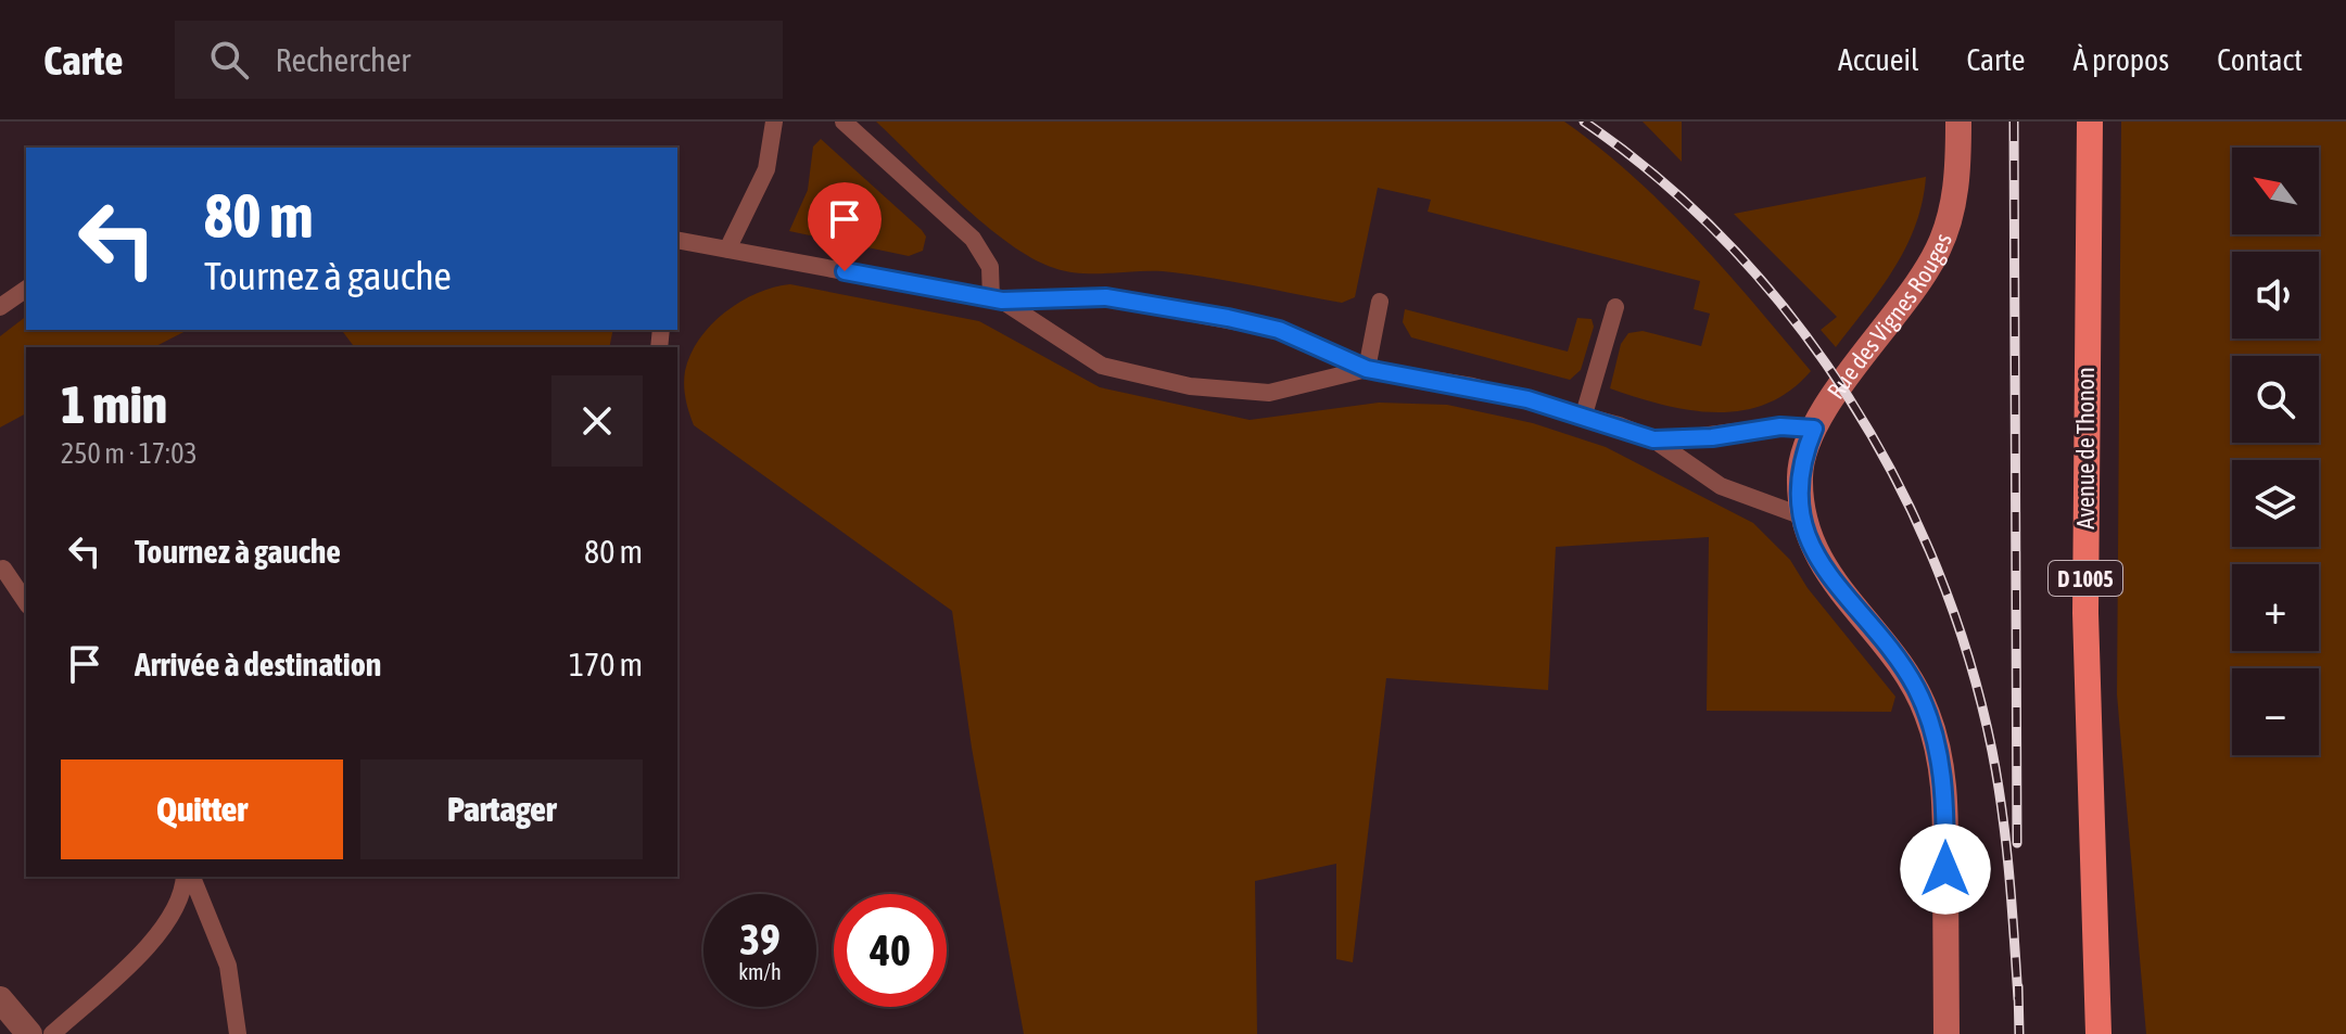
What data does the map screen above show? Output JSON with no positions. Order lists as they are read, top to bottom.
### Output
{
  "streets": {
    "main road": ["Avenue de Thonon", "D 1005"],
    "street": ["Rue des Vignes Rouges"]
  },
  "north": "top left",
  "page": {
    "header": "Carte",
    "search": "Rechercher",
    "nav": [
      "Accueil",
      "Carte",
      "À propos",
      "Contact"
    ],
    "map_buttons": ["+", "−"],
    "turn": ["80 m", "Tournez à gauche"],
    "heading": ["1 min", "250 m · 17:03"],
    "list": [
      {
        "name": "Tournez à gauche",
        "value": "80 m"
      },
      {
        "name": "Arrivée à destination",
        "value": "170 m"
      }
    ],
    "buttons": ["Quitter", "Partager"],
    "speed": "39 km/h",
    "limit": "40"
  }
}
